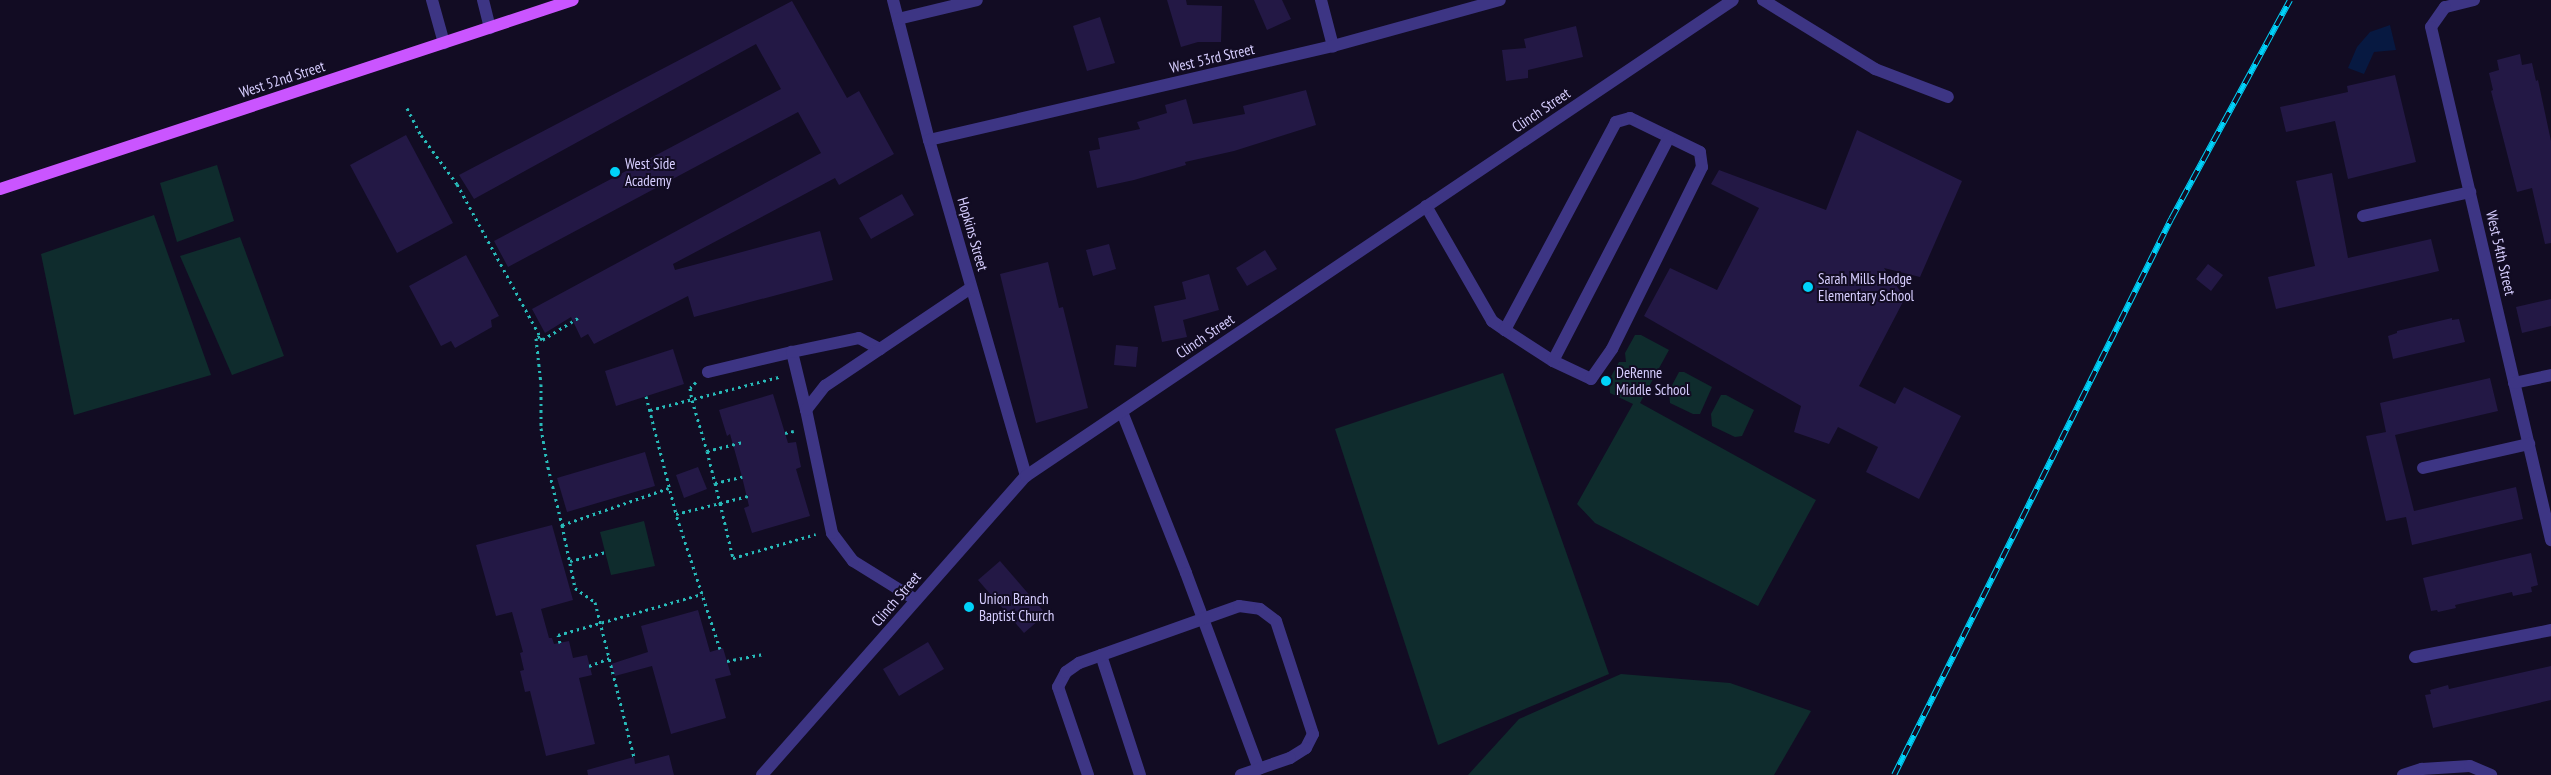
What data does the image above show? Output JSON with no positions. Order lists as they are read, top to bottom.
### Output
{
  "streets": {
    "main road": ["West 52nd Street"],
    "street": [
      "West 53rd Street",
      "Clinch Street",
      "Hopkins Street",
      "West 54th Street"
    ]
  },
  "crossings": [
    ["West 53rd Street", "Hopkins Street"],
    ["Clinch Street", "Hopkins Street"]
  ],
  "places": [
    "West Side Academy",
    "Sarah Mills Hodge Elementary School",
    "DeRenne Middle School",
    "Union Branch Baptist Church"
  ]
}
